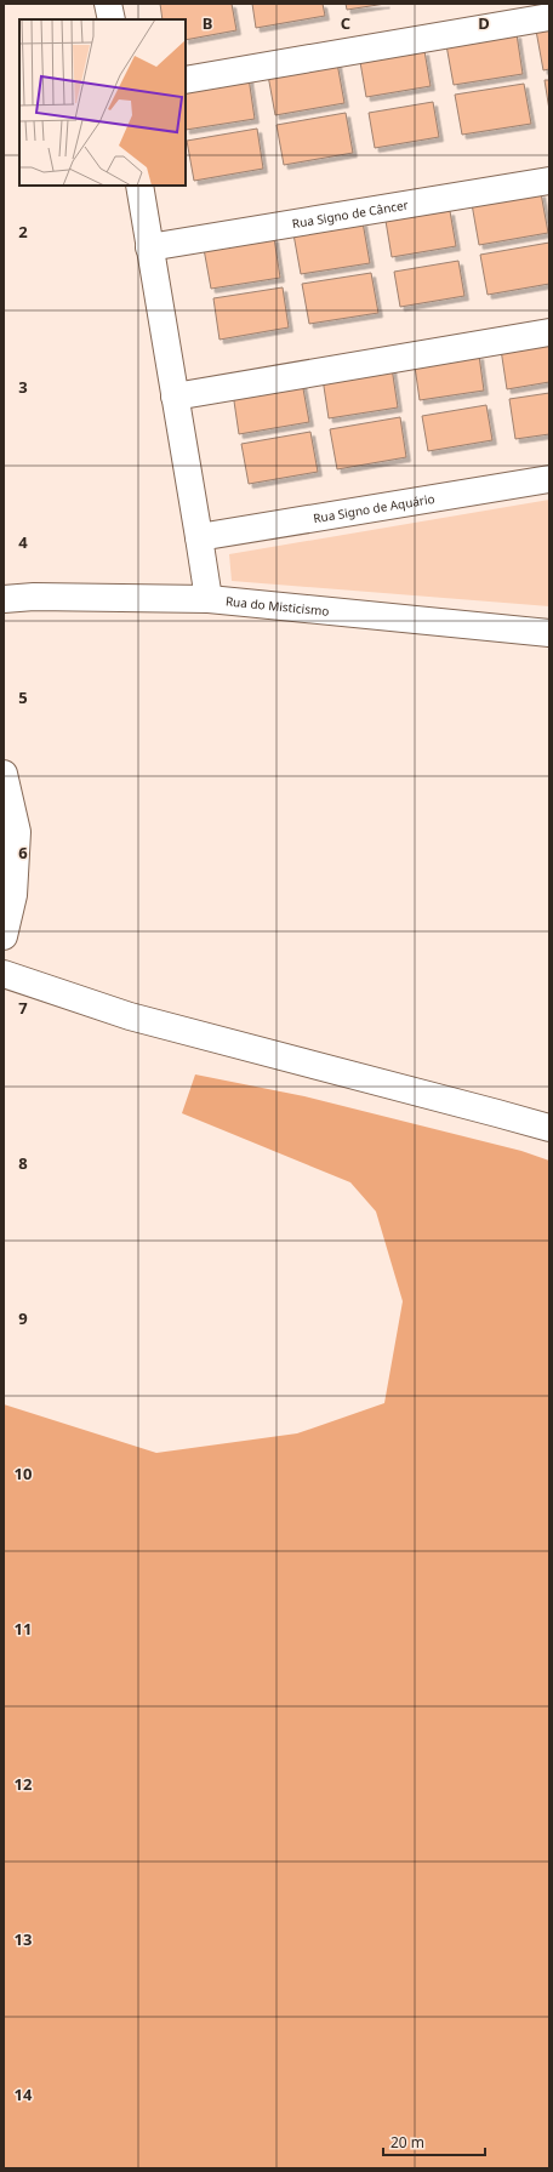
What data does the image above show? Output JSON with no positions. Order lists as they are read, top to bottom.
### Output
{
  "streets": {
    "street": ["Rua Signo de Câncer", "Rua Signo de Aquário", "Rua do Misticismo"]
  },
  "scale_bar": "20 m",
  "grid": {
    "columns": ["B", "C", "D"],
    "rows": [
      "2",
      "3",
      "4",
      "5",
      "6",
      "7",
      "8",
      "9",
      "10",
      "11",
      "12",
      "13",
      "14"
    ]
  }
}
